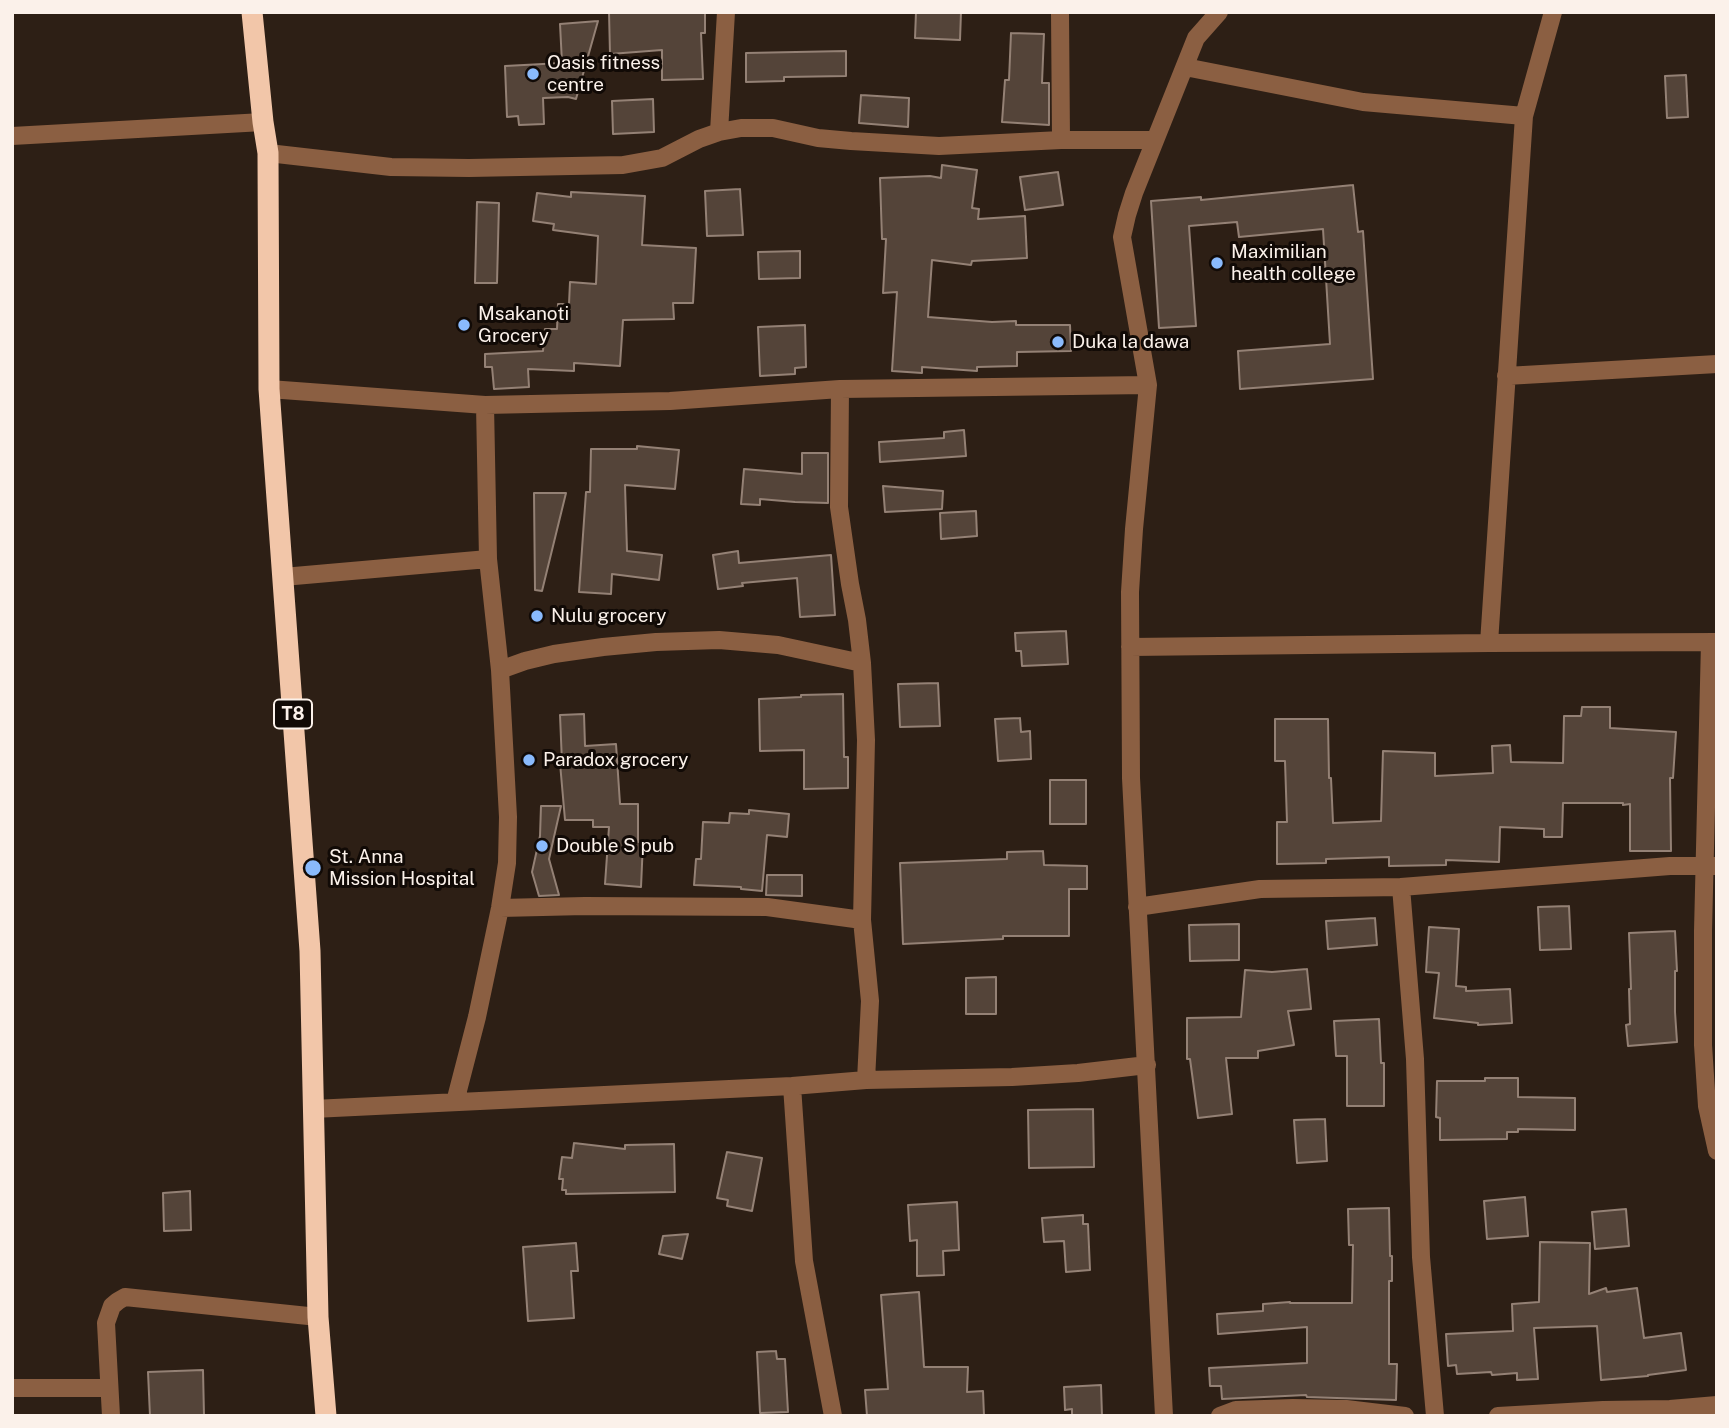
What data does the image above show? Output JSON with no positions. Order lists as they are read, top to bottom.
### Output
{
  "streets": {
    "highway": ["T8"]
  },
  "places": [
    "Oasis fitness centre",
    "Maximilian health college",
    "Msakanoti Grocery",
    "Duka la dawa",
    "Nulu grocery",
    "Paradox grocery",
    "Double S pub",
    "St. Anna Mission Hospital"
  ]
}
